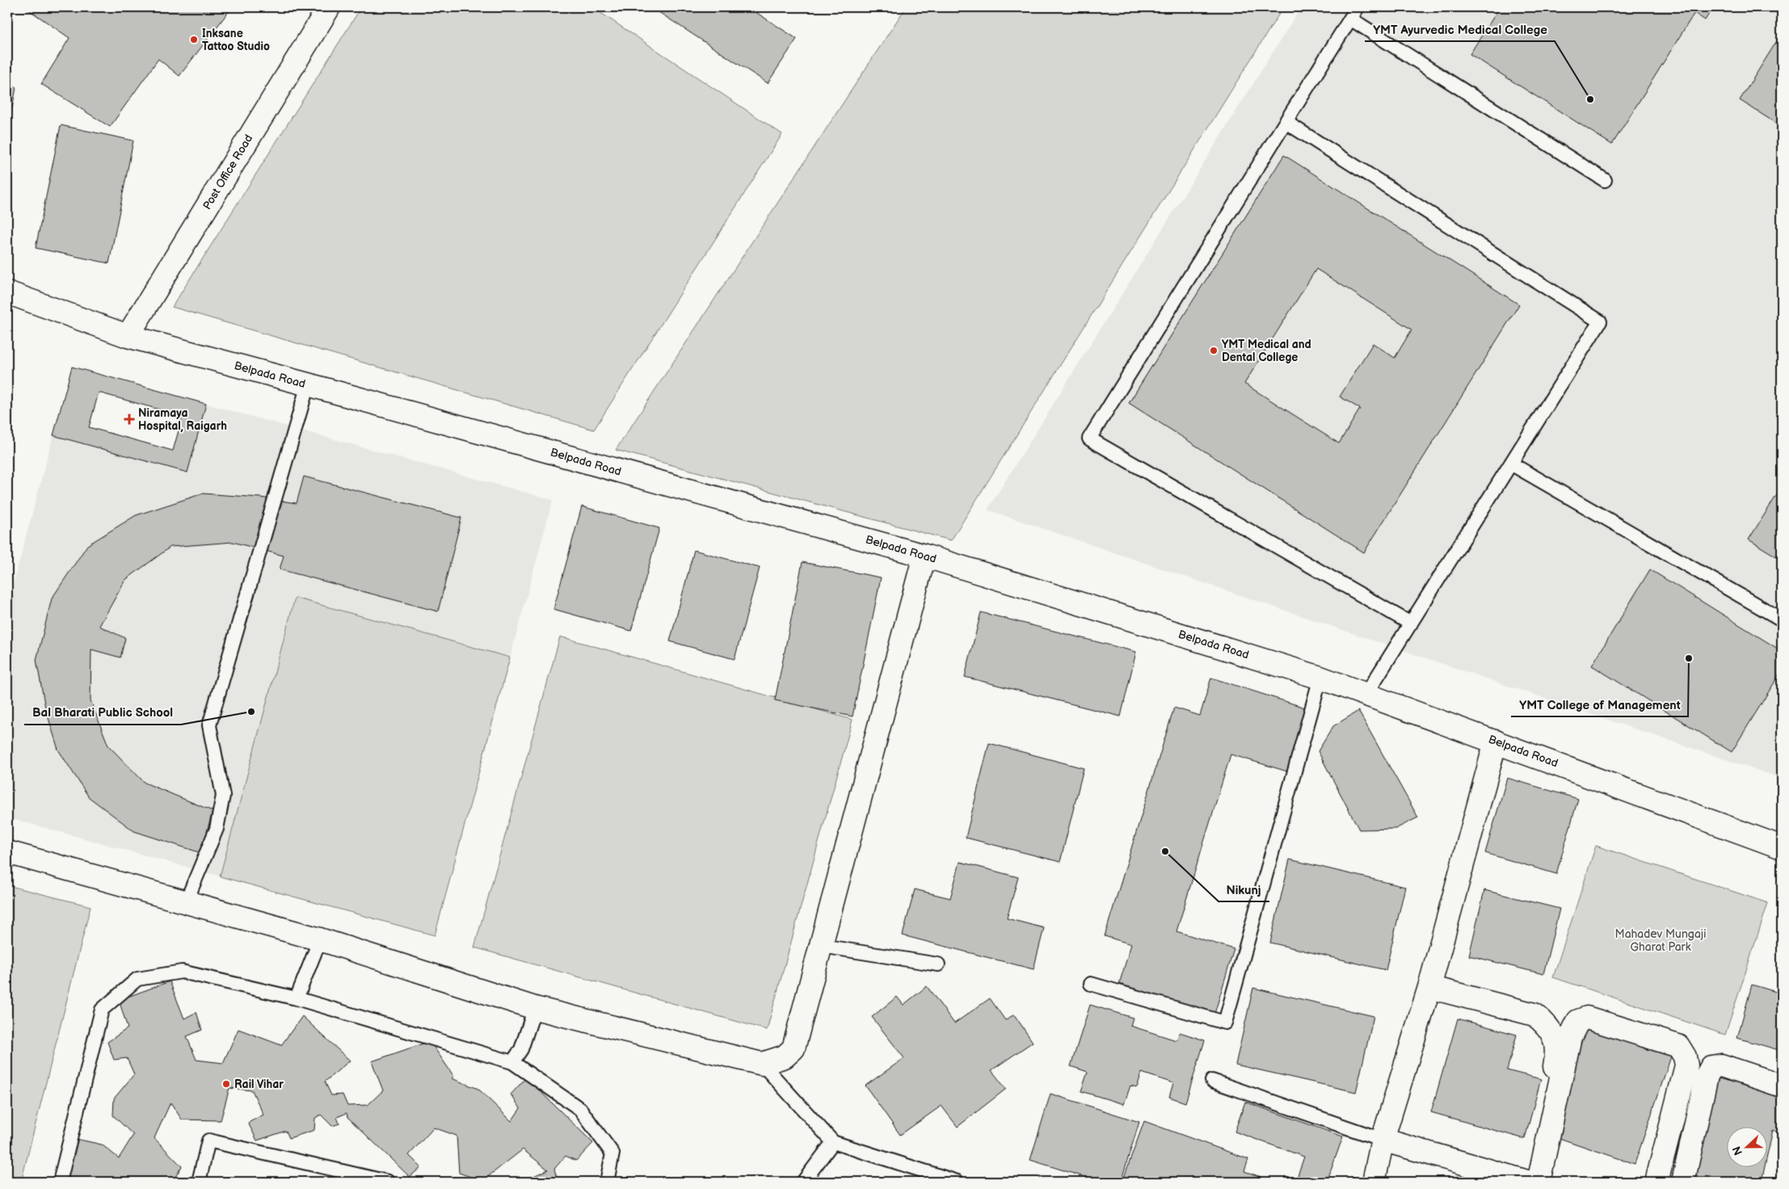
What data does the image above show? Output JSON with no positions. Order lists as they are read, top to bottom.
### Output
{
  "streets": {
    "street": ["Post Office Road", "Belpada Road"]
  },
  "crossings": [
    ["Post Office Road", "Belpada Road"]
  ],
  "parks": ["Mahadev Mungaji Gharat Park"],
  "places": {
    "other": [
      "Inksane Tattoo Studio",
      "YMT Ayurvedic Medical College",
      "YMT Medical and Dental College",
      "YMT College of Management",
      "Bal Bharati Public School",
      "Nikunj",
      "Rail Vihar"
    ],
    "health": ["Niramaya Hospital, Raigarh"]
  },
  "north": "left"
}
